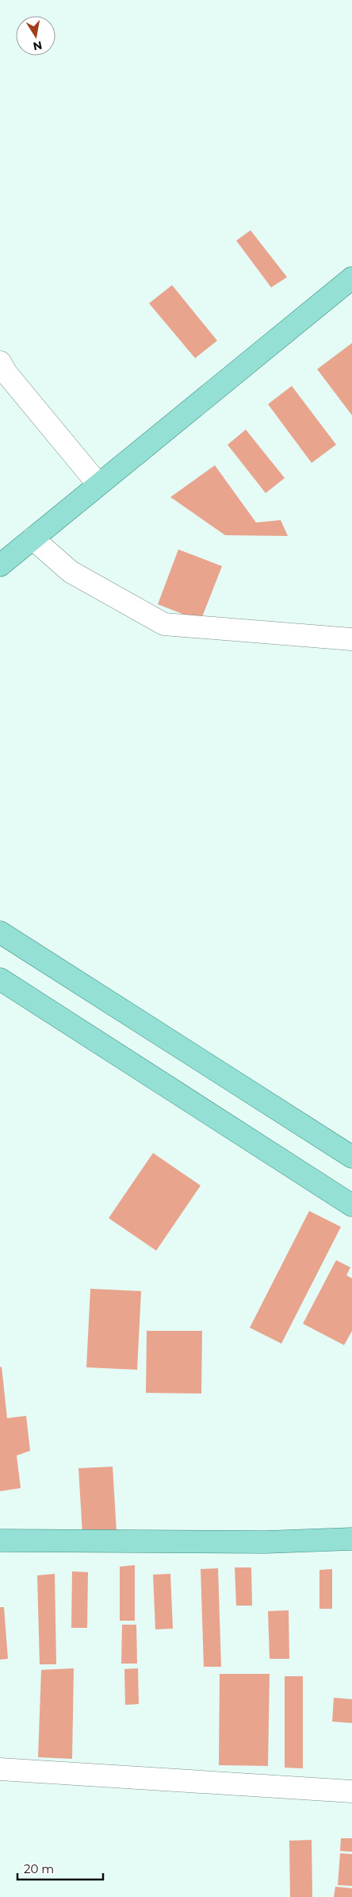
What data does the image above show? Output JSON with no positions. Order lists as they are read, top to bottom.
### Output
{
  "scale_bar": "20 m",
  "north": "bottom"
}
